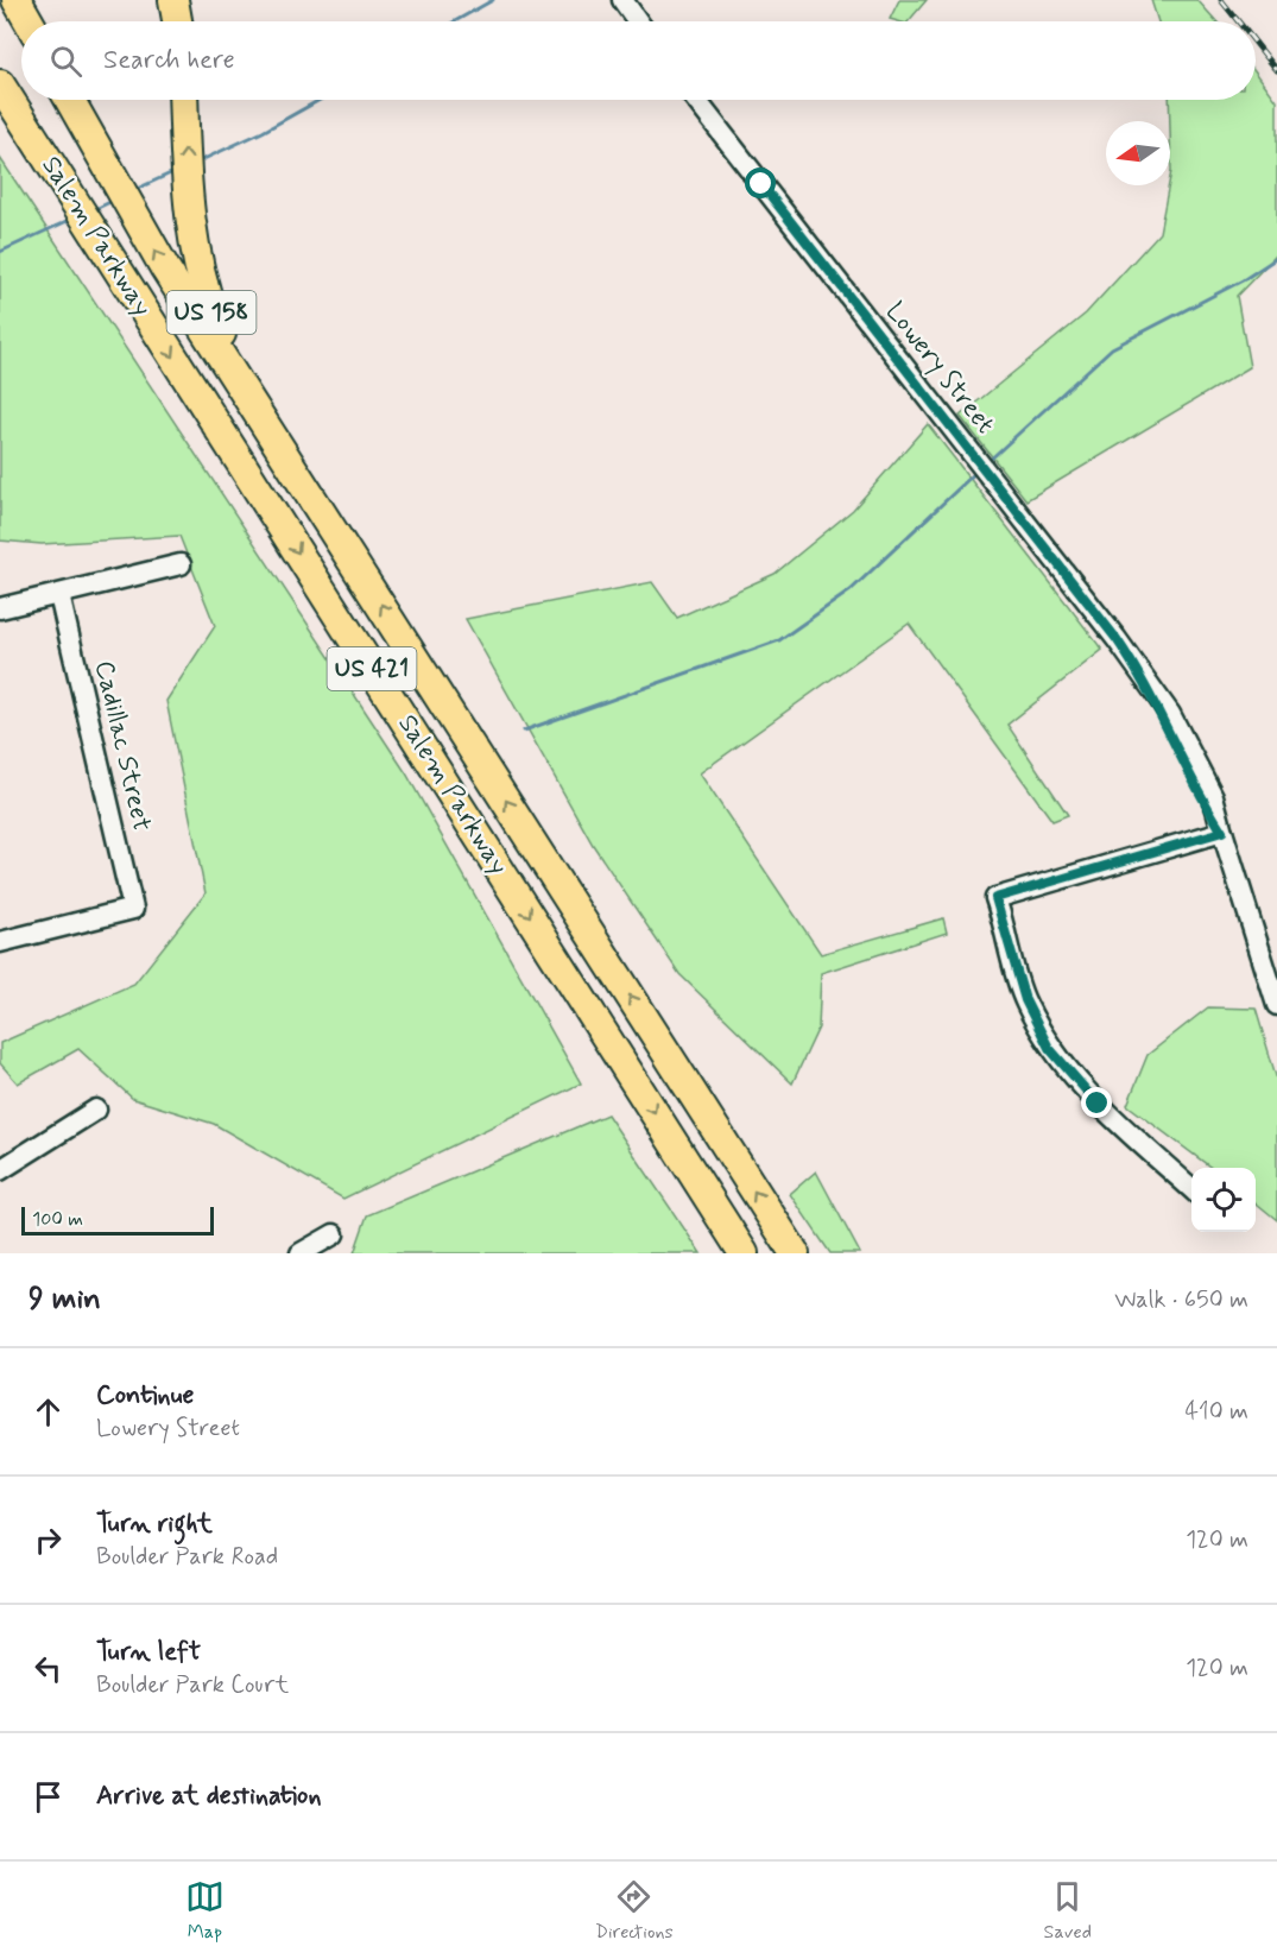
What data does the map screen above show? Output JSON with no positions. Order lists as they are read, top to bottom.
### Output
{
  "streets": {
    "highway": ["Salem Parkway", "US 158", "US 421"],
    "street": ["Lowery Street", "Cadillac Street"]
  },
  "crossings": [
    ["Salem Parkway", "US 158"]
  ],
  "scale_bar": "100 m",
  "north": "left",
  "page": {
    "search": "Search here",
    "scale": "100 m",
    "heading": ["9 min", "Walk · 650 m"],
    "list": [
      ["Continue", "Lowery Street", "410 m"],
      ["Turn right", "Boulder Park Road", "120 m"],
      ["Turn left", "Boulder Park Court", "120 m"],
      "Arrive at destination"
    ],
    "nav": ["Map", "Directions", "Saved"]
  }
}
